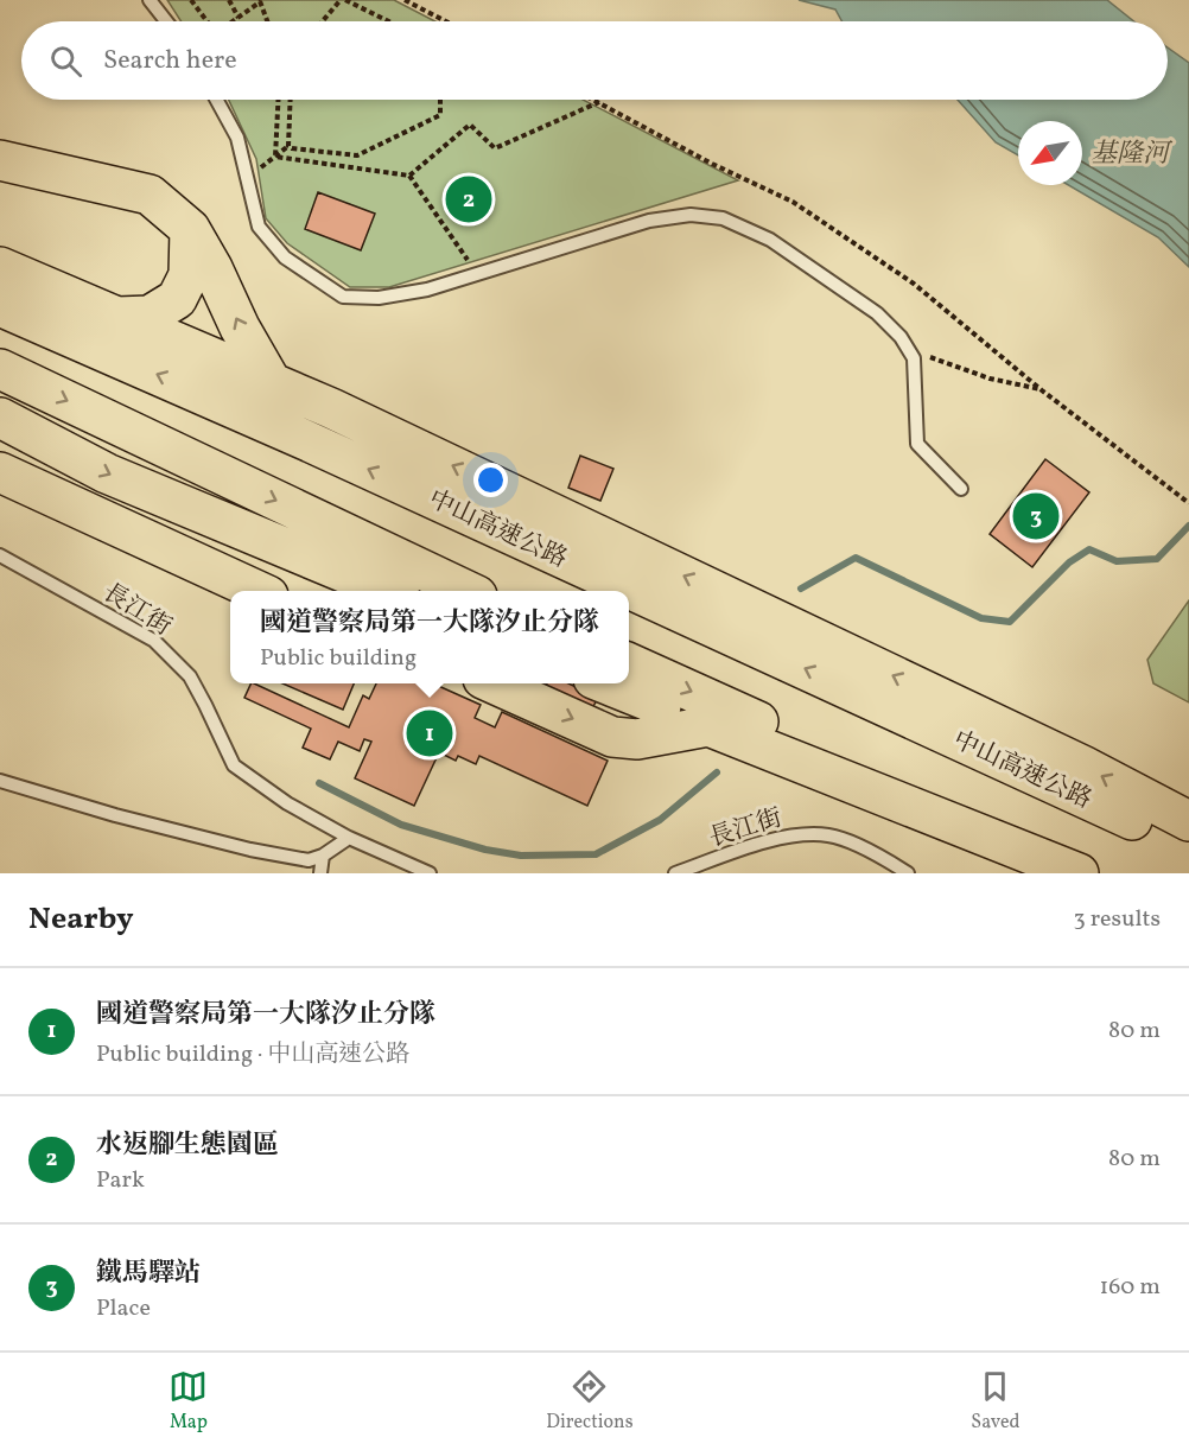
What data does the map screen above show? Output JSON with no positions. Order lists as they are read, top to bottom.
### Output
{
  "streets": {
    "highway": ["中山高速公路"],
    "lane": ["長江街"]
  },
  "water": ["基隆河"],
  "north": "bottom left",
  "page": {
    "search": "Search here",
    "pins": ["2", "3", "1"],
    "popup": ["國道警察局第一大隊汐止分隊", "Public building"],
    "heading": ["Nearby", "3 results"],
    "list": [
      {
        "mark": "1",
        "name": "國道警察局第一大隊汐止分隊",
        "note": "Public building · 中山高速公路",
        "value": "80 m"
      },
      {
        "mark": "2",
        "name": "水返腳生態園區",
        "note": "Park",
        "value": "80 m"
      },
      {
        "mark": "3",
        "name": "鐵馬驛站",
        "note": "Place",
        "value": "160 m"
      }
    ],
    "nav": ["Map", "Directions", "Saved"]
  }
}
